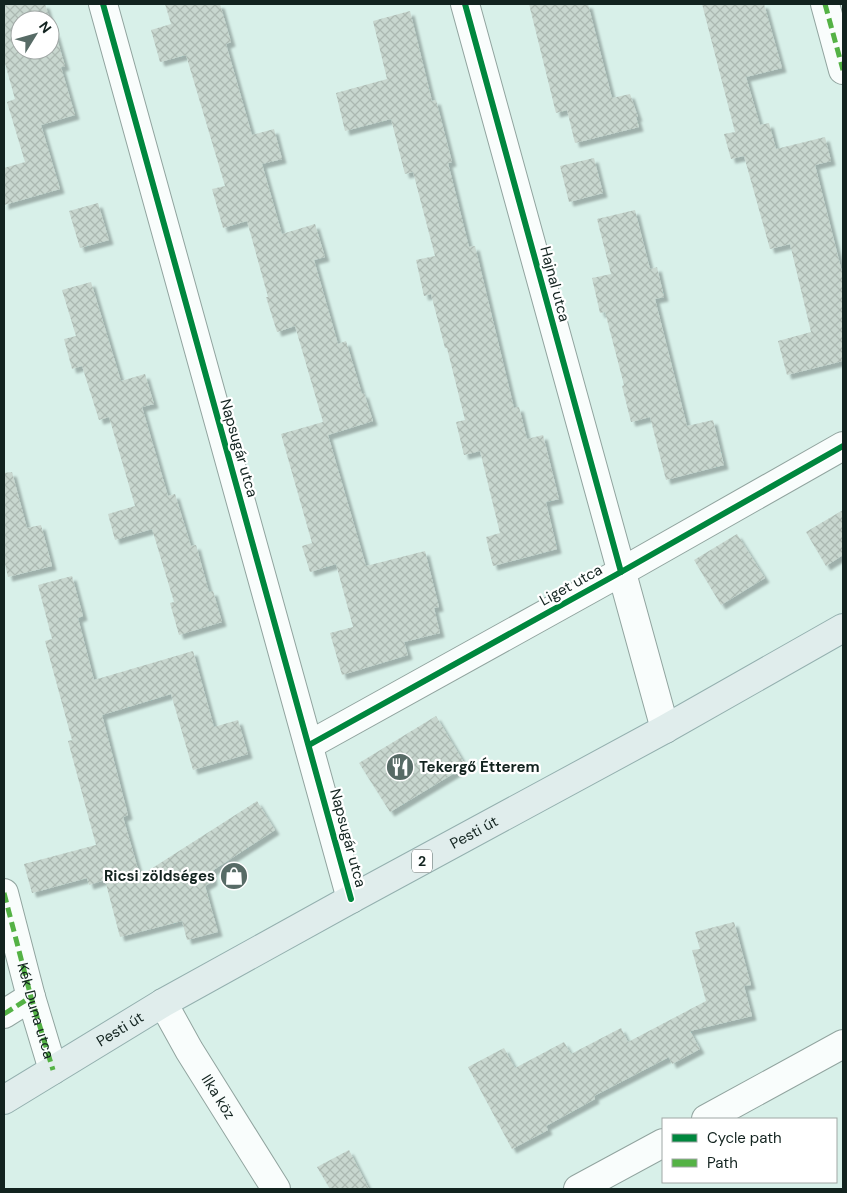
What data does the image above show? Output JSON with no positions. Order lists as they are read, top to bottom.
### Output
{
  "streets": {
    "main road": ["Pesti út", "2"],
    "street": [
      "Hajnal utca",
      "Napsugár utca",
      "Liget utca",
      "Kék Duna utca",
      "Ilka köz"
    ]
  },
  "crossings": [
    ["Hajnal utca", "Liget utca"],
    ["Hajnal utca", "Pesti út"],
    ["Napsugár utca", "Liget utca"],
    ["Napsugár utca", "Pesti út"],
    ["Pesti út", "Kék Duna utca"],
    ["Pesti út", "Ilka köz"]
  ],
  "places": {
    "restaurant": ["Tekergő Étterem"],
    "shop": ["Ricsi zöldséges"]
  },
  "legend": ["Cycle path", "Path"],
  "north": "top right"
}
